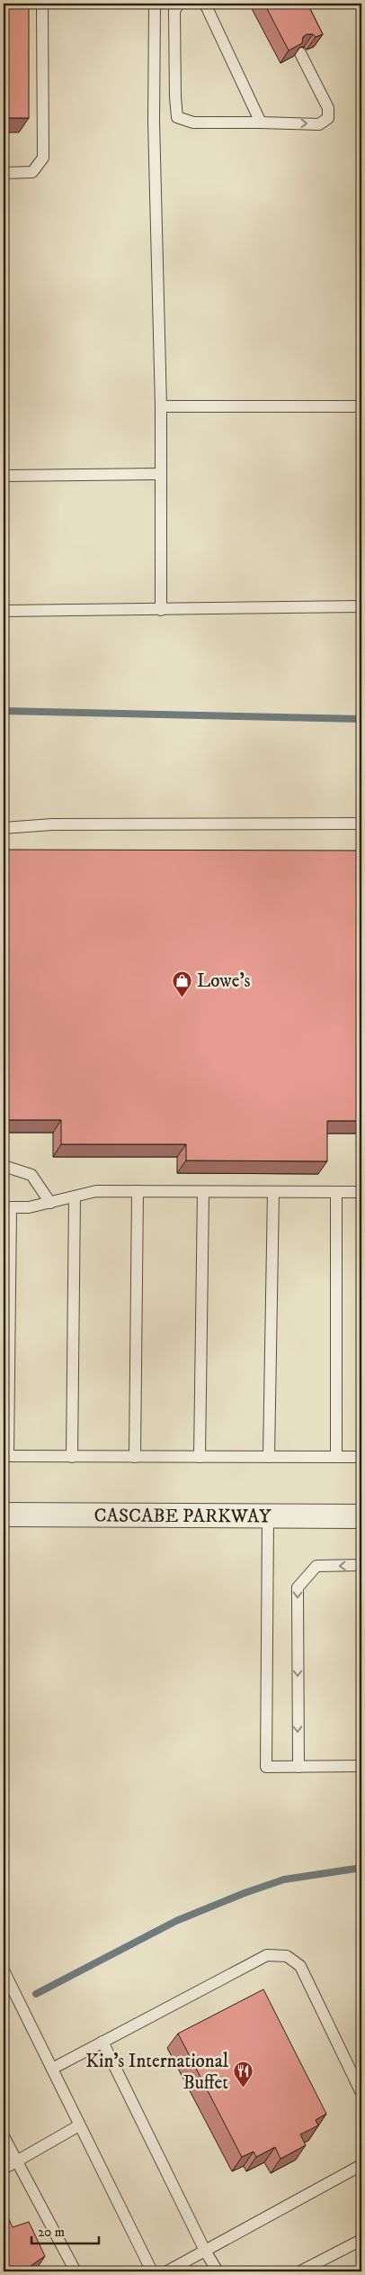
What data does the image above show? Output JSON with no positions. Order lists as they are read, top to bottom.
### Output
{
  "streets": {
    "street": ["CASCABE PARKWAY"]
  },
  "places": {
    "shop": ["Lowe's"],
    "restaurant": ["Kin's International Buffet"]
  },
  "scale_bar": "20 m"
}
